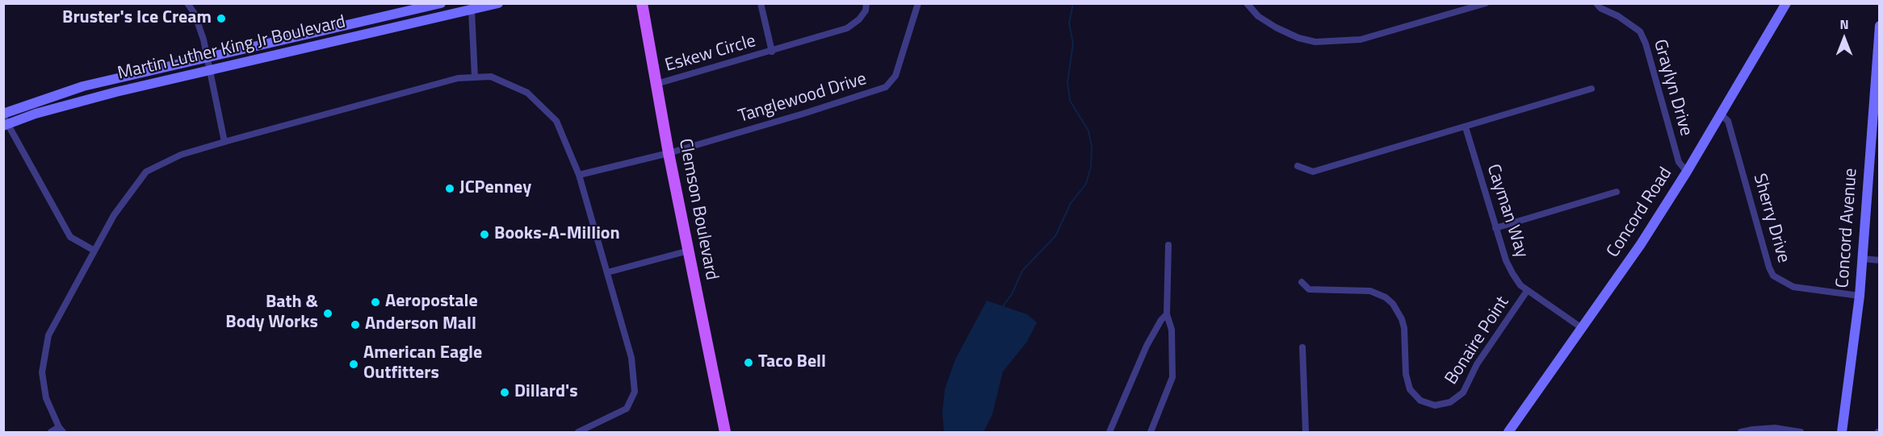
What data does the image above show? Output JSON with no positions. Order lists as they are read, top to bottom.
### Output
{
  "streets": {
    "main road": ["Clemson Boulevard"],
    "street": [
      "Martin Luther King Jr Boulevard",
      "Eskew Circle",
      "Graylyn Drive",
      "Tanglewood Drive",
      "Cayman Way",
      "Concord Road",
      "Sherry Drive",
      "Concord Avenue",
      "Bonaire Point"
    ]
  },
  "crossings": [
    ["Eskew Circle", "Clemson Boulevard"],
    ["Graylyn Drive", "Concord Road"],
    ["Tanglewood Drive", "Clemson Boulevard"],
    ["Cayman Way", "Concord Road"],
    ["Cayman Way", "Bonaire Point"],
    ["Concord Road", "Sherry Drive"],
    ["Sherry Drive", "Concord Avenue"]
  ],
  "places": [
    "Bruster's Ice Cream",
    "JCPenney",
    "Books-A-Million",
    "Aeropostale",
    "Bath & Body Works",
    "Anderson Mall",
    "Taco Bell",
    "American Eagle Outfitters",
    "Dillard's"
  ],
  "north": "top"
}
